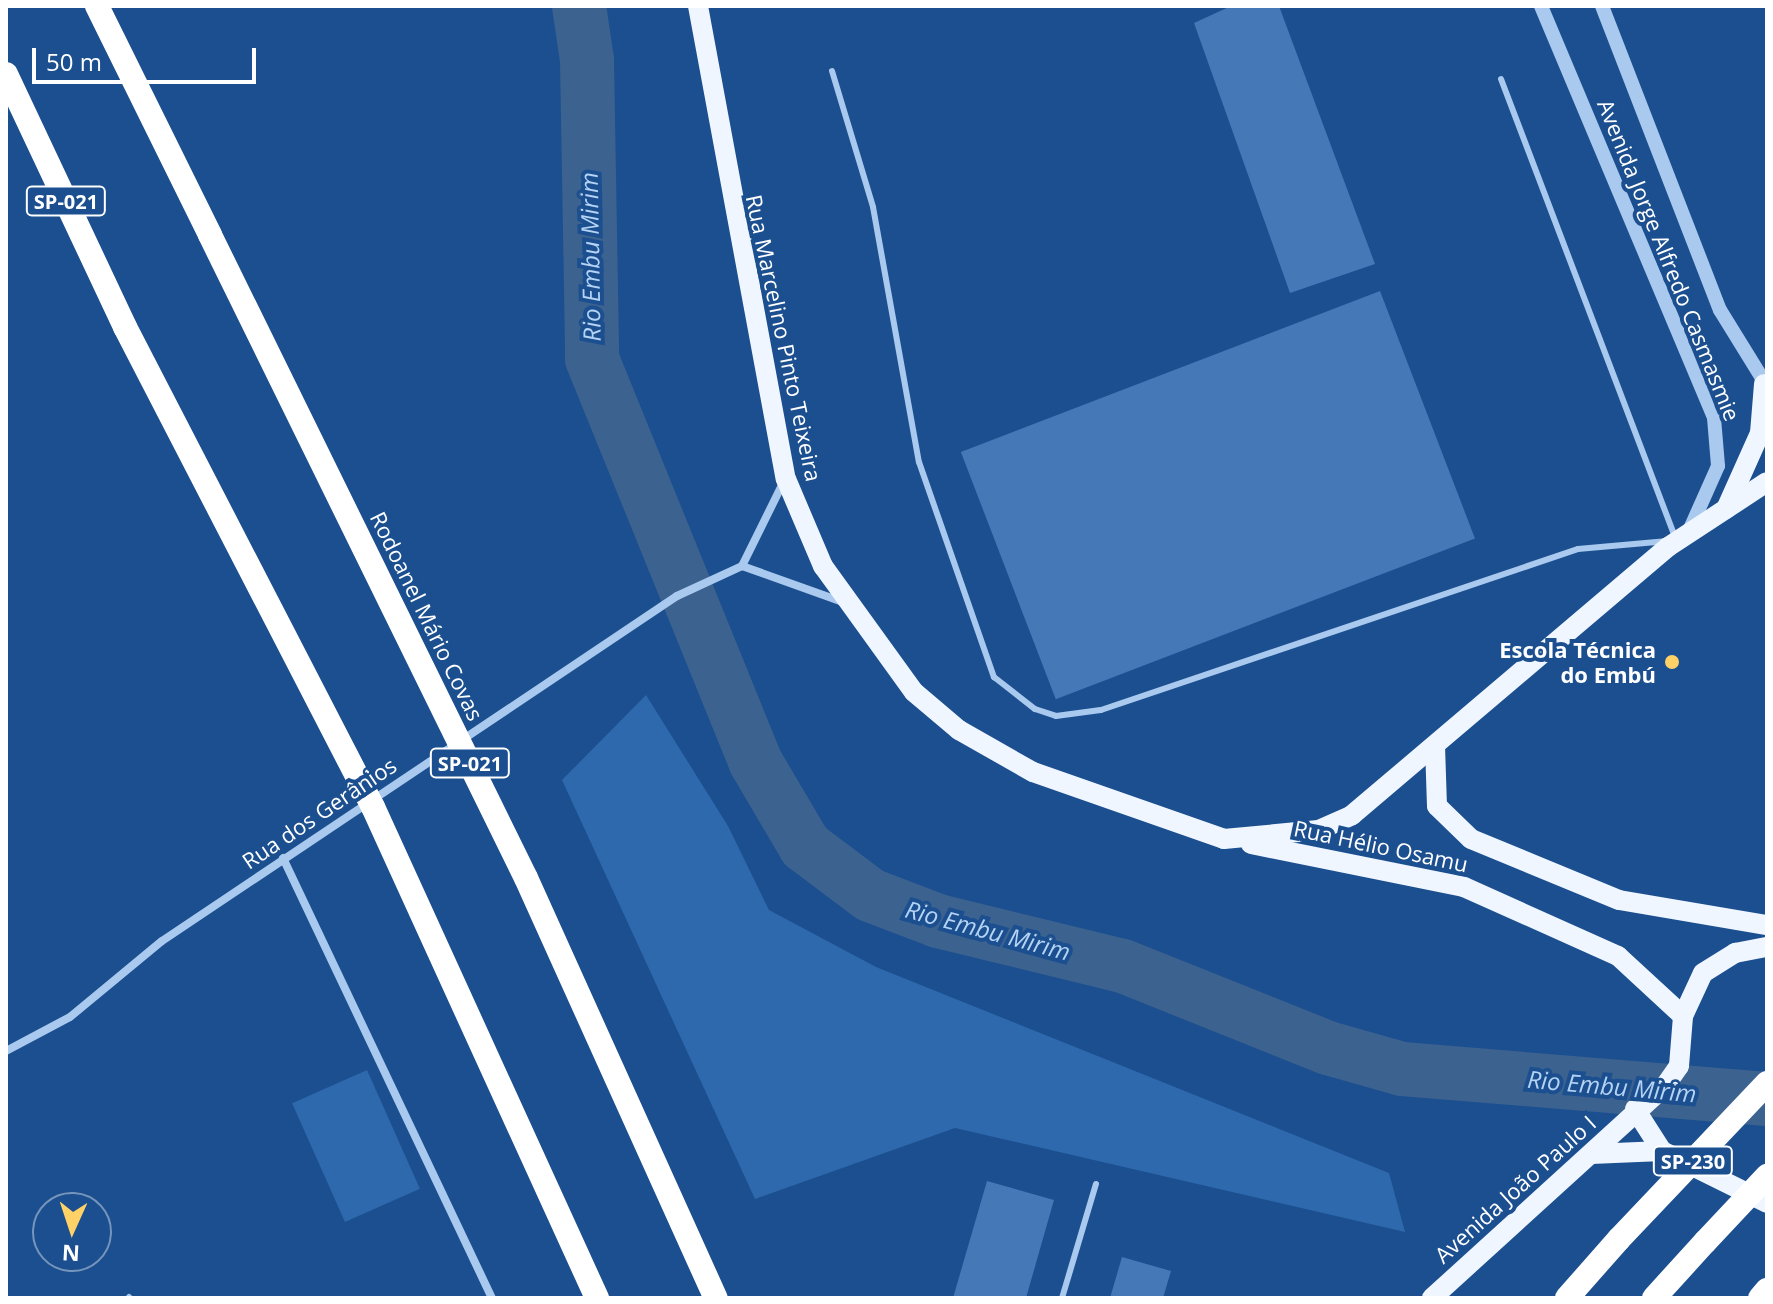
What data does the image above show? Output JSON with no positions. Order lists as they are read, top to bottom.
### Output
{
  "streets": {
    "highway": ["SP-021", "Rodoanel Mário Covas", "SP-230"],
    "main road": ["Rua Marcelino Pinto Teixeira", "Rua Hélio Osamu", "Avenida João Paulo I"],
    "street": ["Avenida Jorge Alfredo Casmasmie", "Rua dos Gerânios"]
  },
  "crossings": [
    ["Avenida Jorge Alfredo Casmasmie", "Rua Marcelino Pinto Teixeira"],
    ["Rua Marcelino Pinto Teixeira", "Rua Hélio Osamu"],
    ["Rua Hélio Osamu", "Avenida João Paulo I"]
  ],
  "water": ["Rio Embu Mirim"],
  "places": ["Escola Técnica do Embú"],
  "scale_bar": "50 m",
  "north": "bottom"
}
